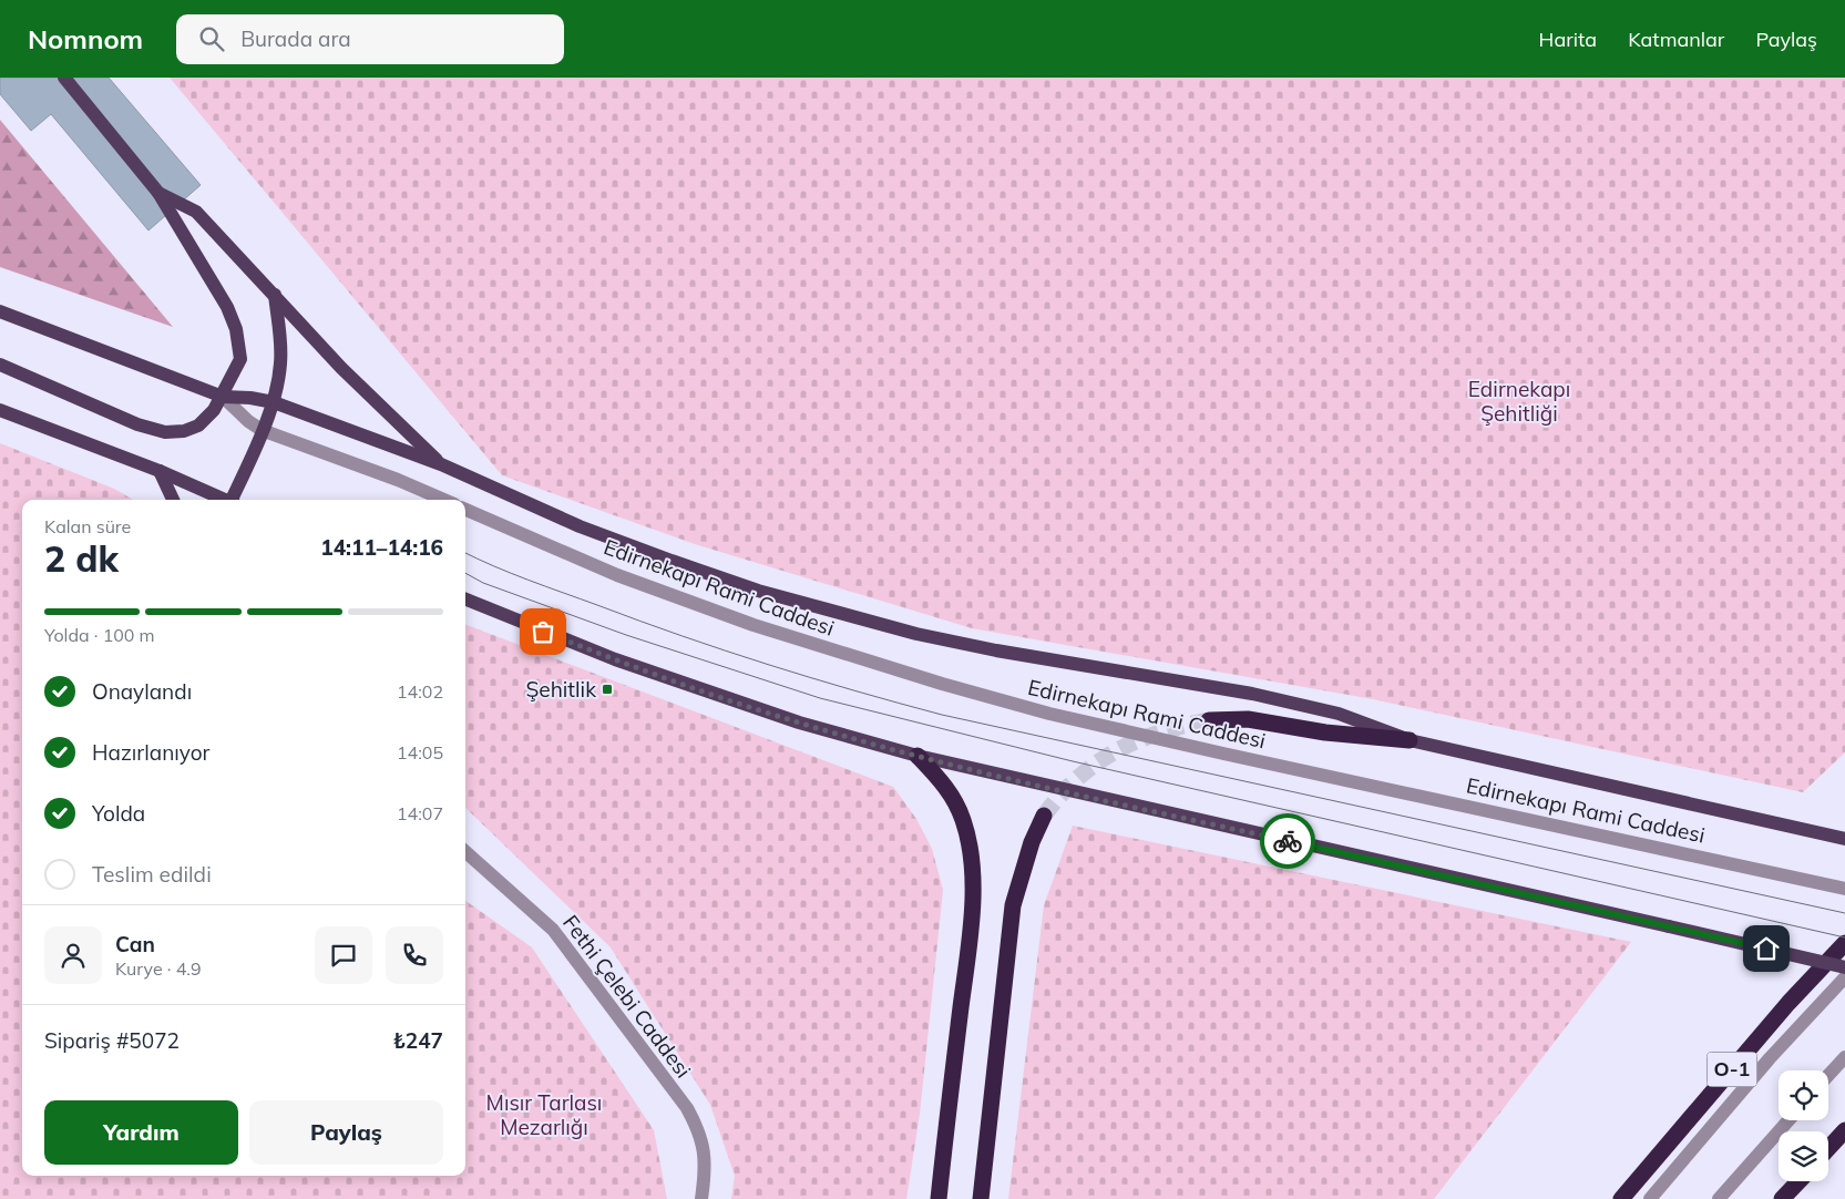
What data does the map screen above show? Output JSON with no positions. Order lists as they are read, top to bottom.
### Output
{
  "streets": {
    "highway": ["O-1"],
    "street": ["Edirnekapı Rami Caddesi", "Fethi Çelebi Caddesi"]
  },
  "parks": ["Edirnekapı Şehitliği", "Mısır Tarlası Mezarlığı"],
  "places": {
    "transit": ["Şehitlik"]
  },
  "page": {
    "header": "Nomnom",
    "search": "Burada ara",
    "nav": ["Harita", "Katmanlar", "Paylaş"],
    "heading": ["2 dk", "Kalan süre", "14:11–14:16"],
    "panel": [
      "Can",
      "Kurye · 4.9",
      "Sipariş #5072",
      "₺247"
    ],
    "bar": "Yolda · 100 m",
    "list": [
      ["Onaylandı", "14:02"],
      ["Hazırlanıyor", "14:05"],
      ["Yolda", "14:07"],
      "Teslim edildi"
    ],
    "buttons": ["Yardım", "Paylaş"]
  }
}
